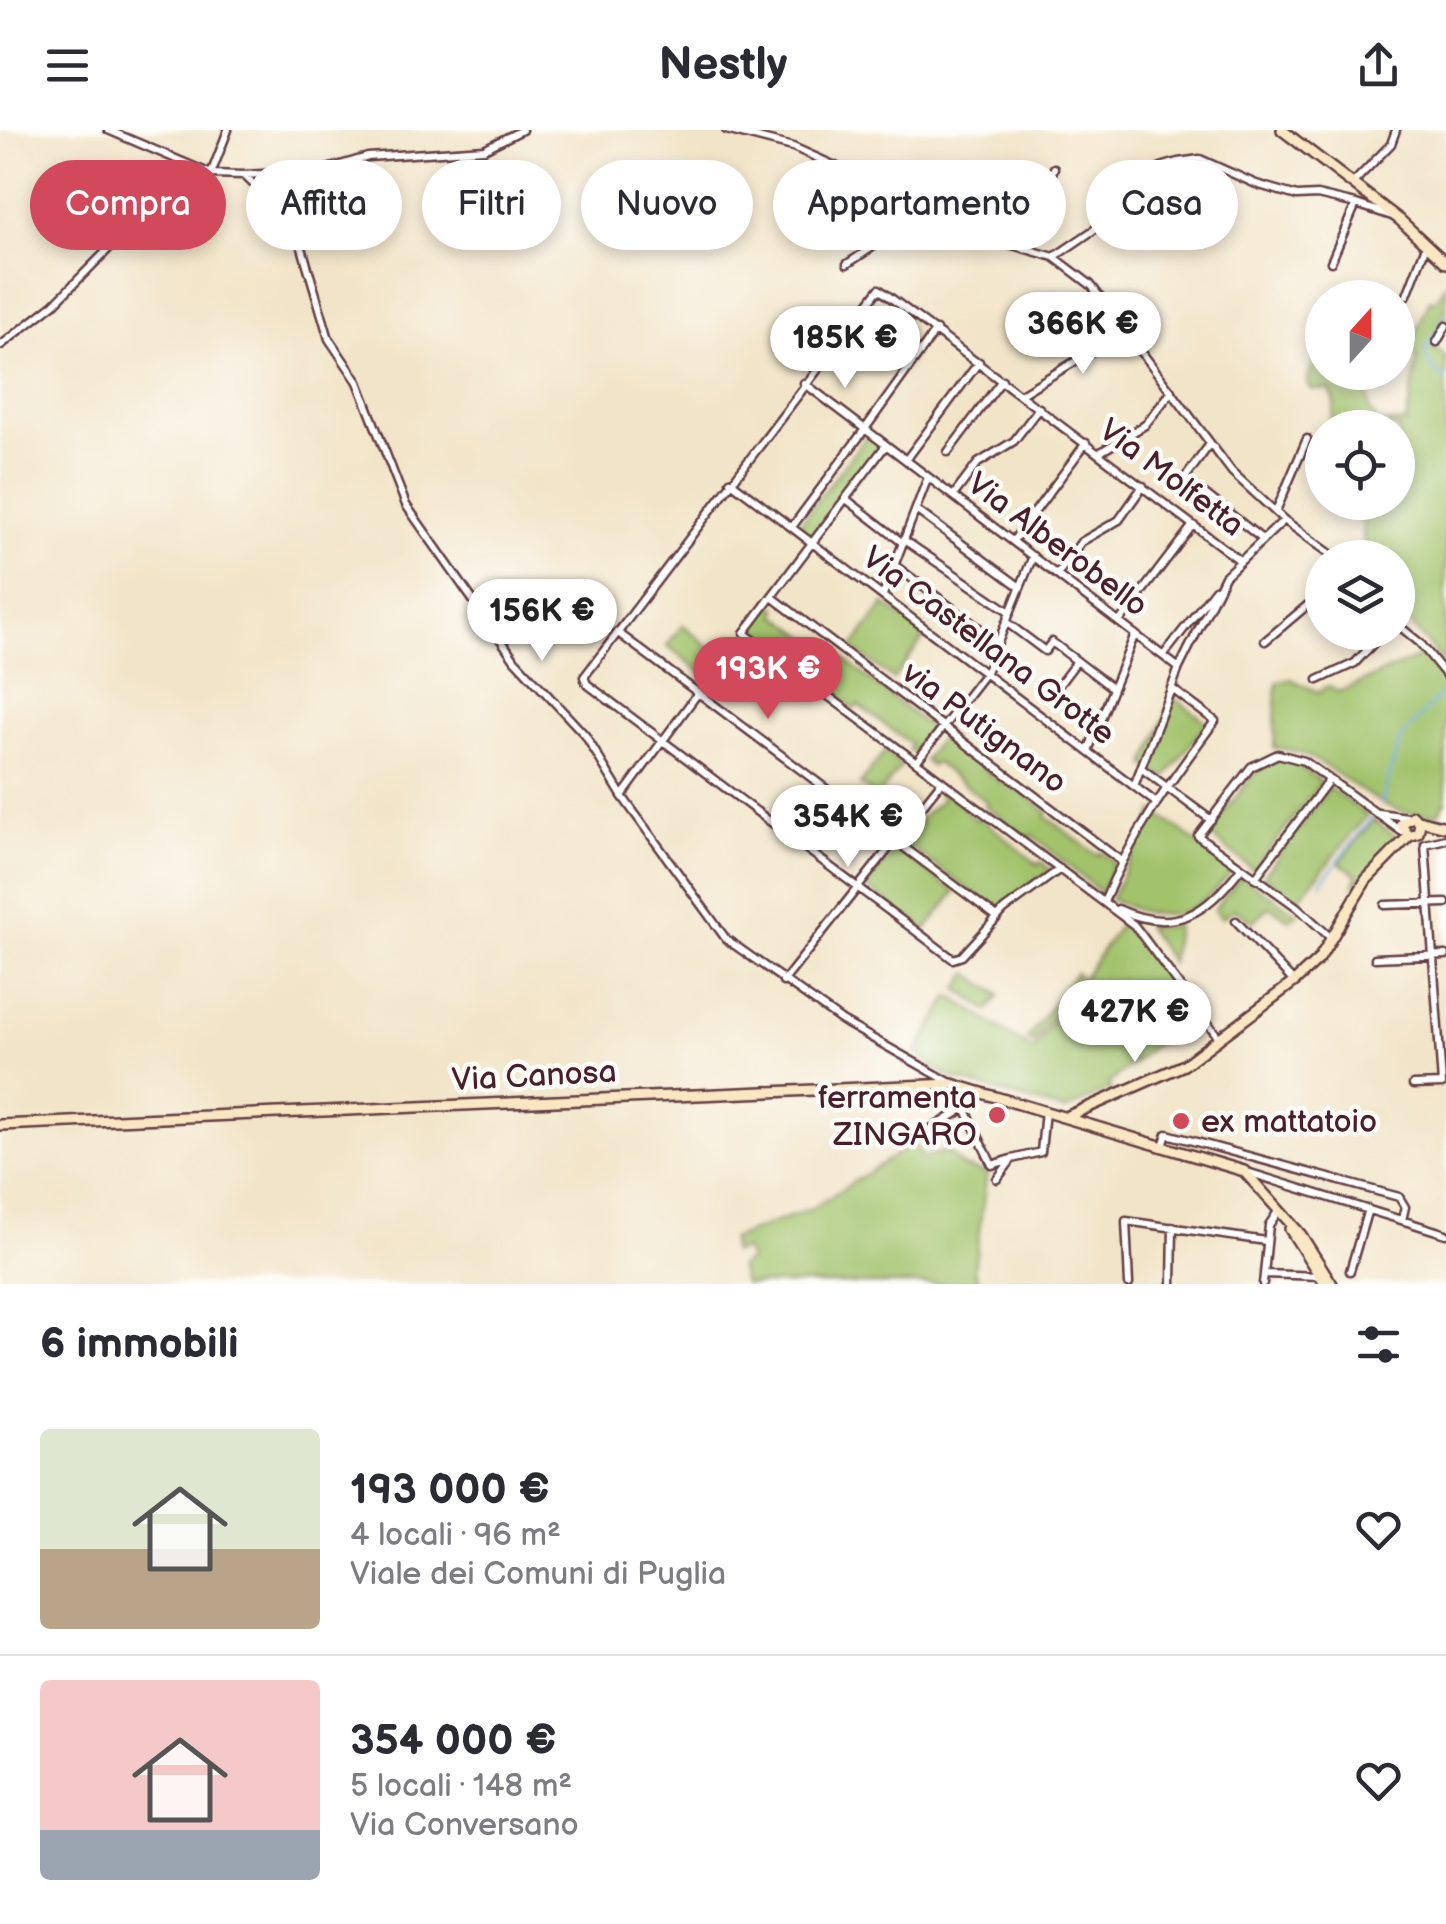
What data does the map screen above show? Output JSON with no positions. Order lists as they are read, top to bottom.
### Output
{
  "streets": {
    "main road": ["Via Canosa"],
    "street": [
      "Via Molfetta",
      "Via Alberobello",
      "Via Castellana Grotte",
      "via Putignano"
    ]
  },
  "crossings": [
    ["Via Molfetta", "Via Alberobello"]
  ],
  "places": ["ferramenta ZINGARO", "ex mattatoio"],
  "north": "top",
  "page": {
    "header": "Nestly",
    "chip": [
      "Compra",
      "Affitta",
      "Filtri",
      "Nuovo",
      "Appartamento",
      "Casa"
    ],
    "price": [
      "366K €",
      "185K €",
      "156K €",
      "193K €",
      "354K €",
      "427K €"
    ],
    "heading": "6 immobili",
    "list": [
      {
        "name": "193 000 €",
        "note": "4 locali · 96 m² · Viale dei Comuni di Puglia"
      },
      {
        "name": "354 000 €",
        "note": "5 locali · 148 m² · Via Conversano"
      }
    ]
  }
}
